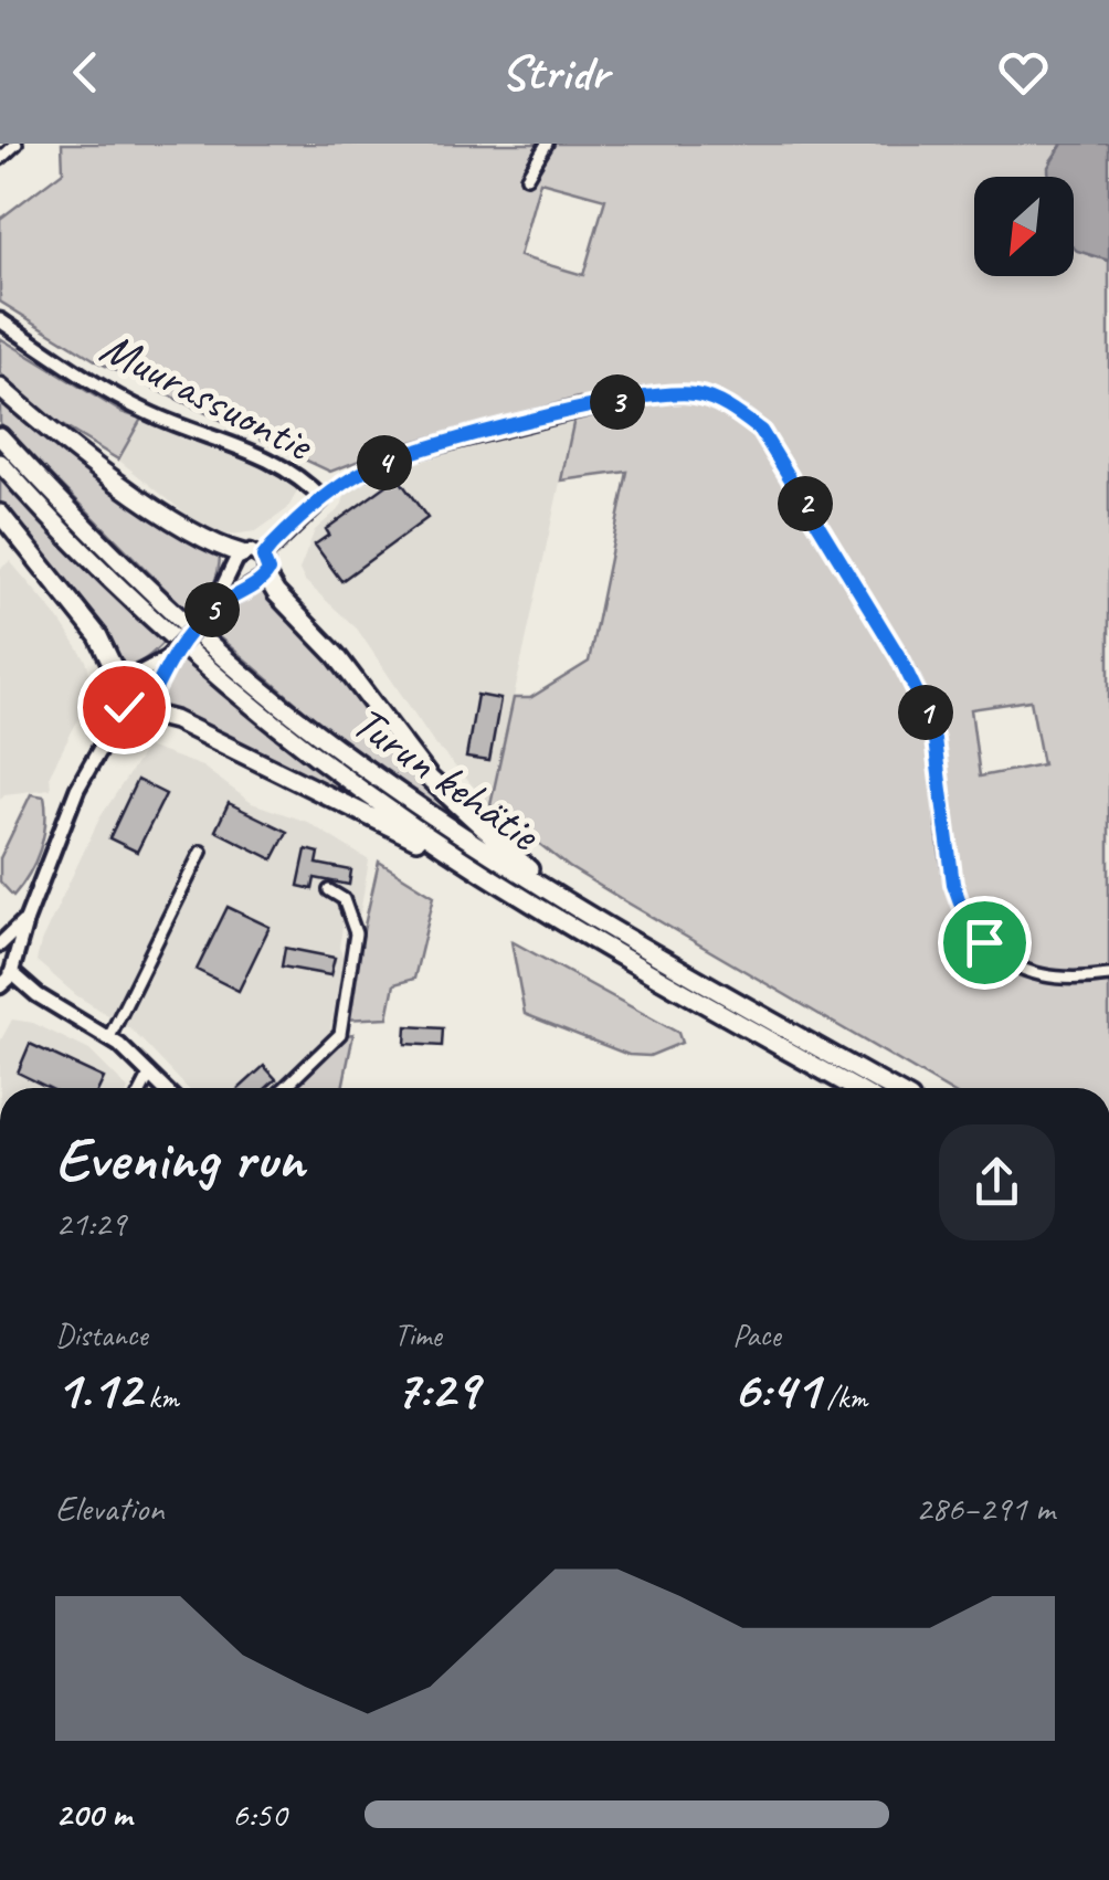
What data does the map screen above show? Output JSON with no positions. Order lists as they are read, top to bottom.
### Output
{
  "streets": {
    "highway": ["Turun kehätie"],
    "street": ["Muurassuontie"]
  },
  "north": "bottom left",
  "page": {
    "header": "Stridr",
    "pins": [
      "3",
      "4",
      "2",
      "5",
      "1"
    ],
    "heading": ["Evening run", "21:29"],
    "stats": [
      ["Distance", "1.12 km"],
      ["Time", "7:29"],
      ["Pace", "6:41 /km"]
    ],
    "chart": ["Elevation", "286–291 m"],
    "list": [
      {
        "name": "200 m",
        "note": "6:50"
      }
    ]
  }
}
